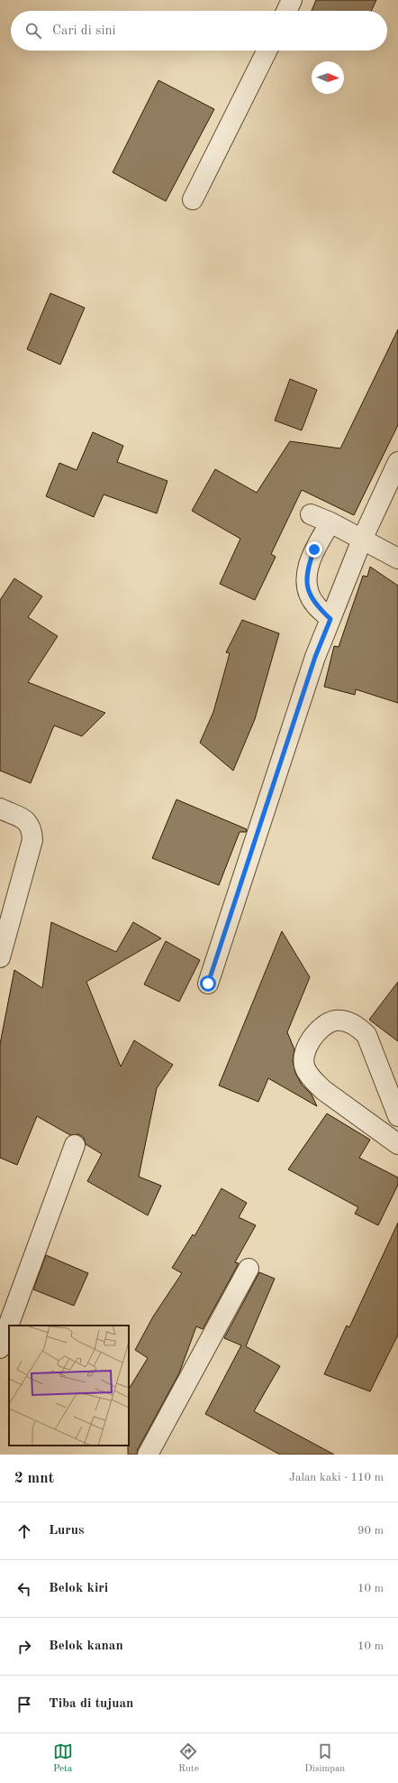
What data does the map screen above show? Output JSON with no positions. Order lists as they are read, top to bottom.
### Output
{
  "north": "right",
  "page": {
    "search": "Cari di sini",
    "heading": ["2 mnt", "Jalan kaki · 110 m"],
    "list": [
      ["Lurus", "90 m"],
      ["Belok kiri", "10 m"],
      ["Belok kanan", "10 m"],
      "Tiba di tujuan"
    ],
    "nav": ["Peta", "Rute", "Disimpan"]
  }
}
